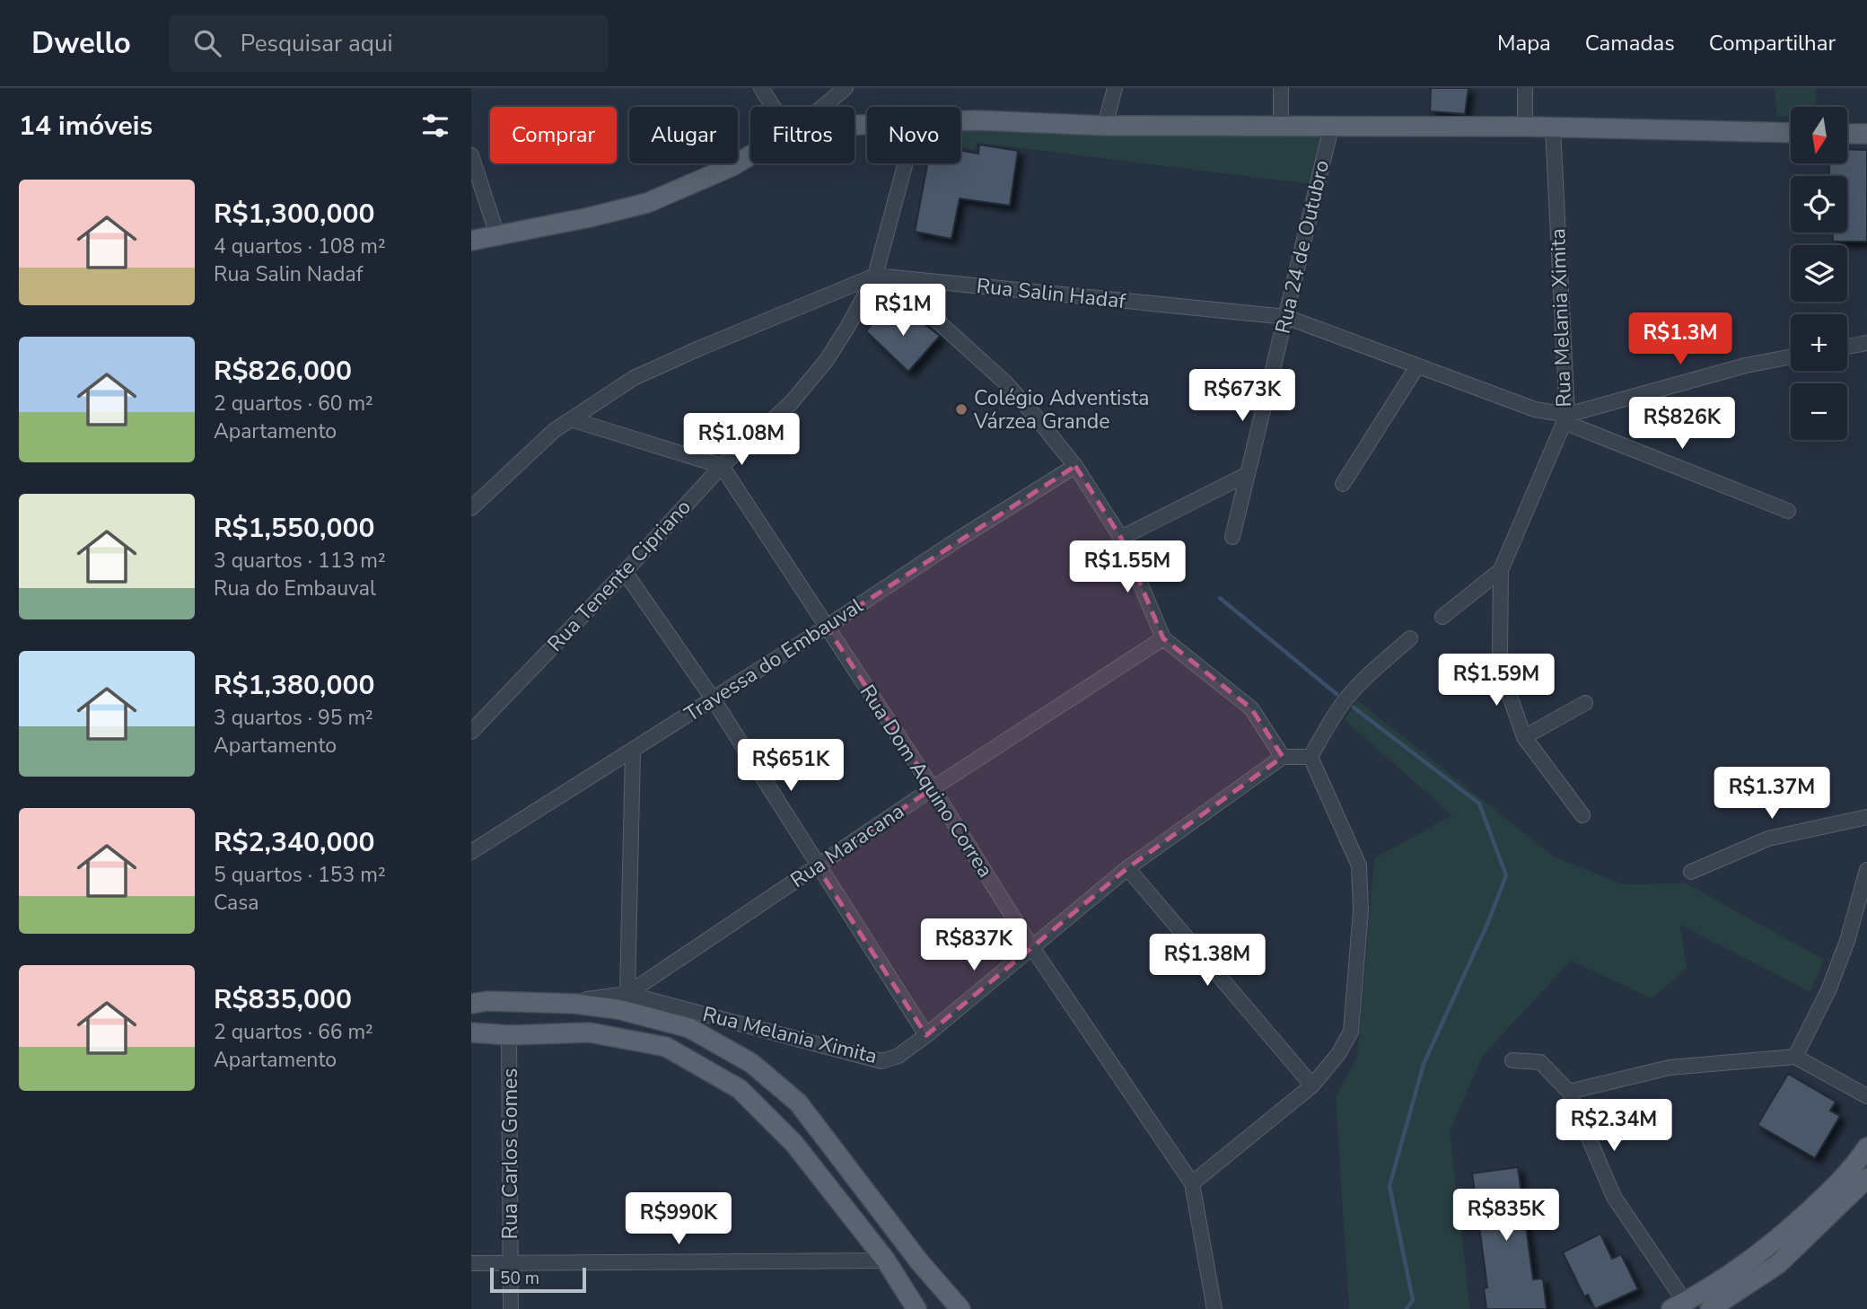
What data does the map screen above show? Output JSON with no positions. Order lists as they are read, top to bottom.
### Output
{
  "streets": {
    "street": [
      "Rua 24 de Outubro",
      "Rua Salin Hadaf",
      "Rua Melania Ximita",
      "Rua Tenente Cipriano",
      "Travessa do Embauval",
      "Rua Dom Aquino Correa",
      "Rua Maracana",
      "Rua Carlos Gomes"
    ]
  },
  "crossings": [
    ["Rua 24 de Outubro", "Rua Salin Hadaf"],
    ["Rua Salin Hadaf", "Rua Melania Ximita"],
    ["Rua Salin Hadaf", "Rua Tenente Cipriano"],
    ["Rua Melania Ximita", "Rua Dom Aquino Correa"],
    ["Rua Melania Ximita", "Rua Maracana"],
    ["Rua Tenente Cipriano", "Rua Dom Aquino Correa"],
    ["Travessa do Embauval", "Rua Dom Aquino Correa"],
    ["Rua Dom Aquino Correa", "Rua Maracana"]
  ],
  "places": ["Colégio Adventista Várzea Grande"],
  "scale_bar": "50 m",
  "north": "bottom",
  "page": {
    "header": "Dwello",
    "search": "Pesquisar aqui",
    "nav": ["Mapa", "Camadas", "Compartilhar"],
    "heading": "14 imóveis",
    "map_buttons": ["+", "−"],
    "chip": [
      "Comprar",
      "Alugar",
      "Filtros",
      "Novo"
    ],
    "list": [
      {
        "name": "R$1,300,000",
        "note": "4 quartos · 108 m² · Rua Salin Nadaf"
      },
      {
        "name": "R$826,000",
        "note": "2 quartos · 60 m² · Apartamento"
      },
      {
        "name": "R$1,550,000",
        "note": "3 quartos · 113 m² · Rua do Embauval"
      },
      {
        "name": "R$1,380,000",
        "note": "3 quartos · 95 m² · Apartamento"
      },
      {
        "name": "R$2,340,000",
        "note": "5 quartos · 153 m² · Casa"
      },
      {
        "name": "R$835,000",
        "note": "2 quartos · 66 m² · Apartamento"
      }
    ],
    "price": [
      "R$1M",
      "R$1.3M",
      "R$673K",
      "R$826K",
      "R$1.08M",
      "R$1.55M",
      "R$1.59M",
      "R$651K",
      "R$1.37M",
      "R$837K",
      "R$1.38M",
      "R$2.34M",
      "R$835K",
      "R$990K"
    ],
    "scale": "50 m"
  }
}
